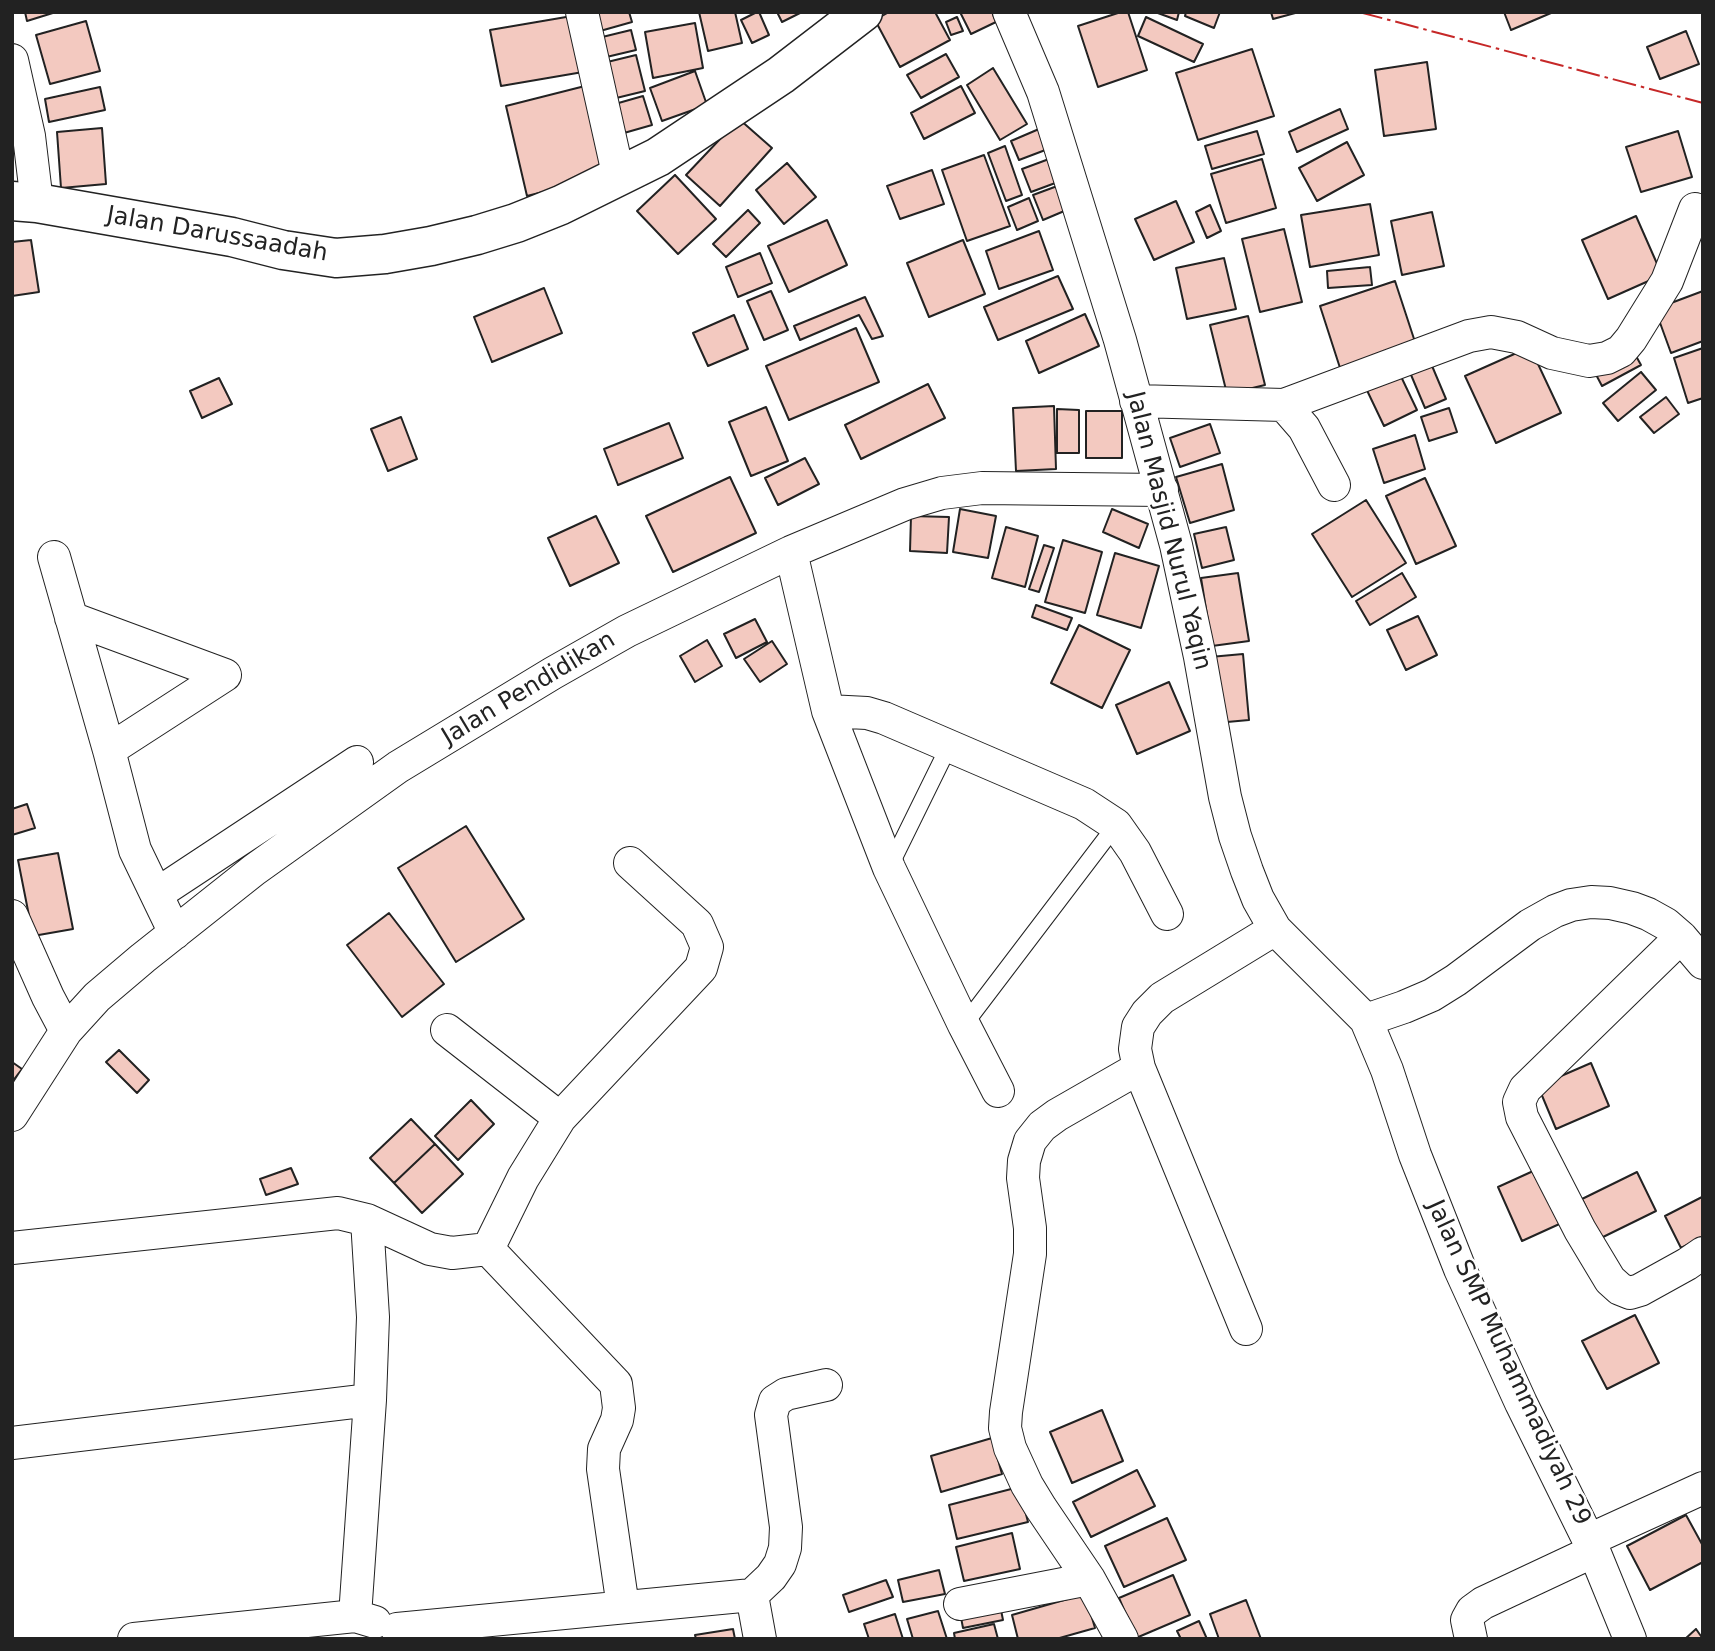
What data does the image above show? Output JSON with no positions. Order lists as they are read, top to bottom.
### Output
{
  "streets": {
    "street": [
      "Jalan Darussaadah",
      "Jalan Masjid Nurul Yaqin",
      "Jalan Pendidikan",
      "Jalan SMP Muhammadiyah 29"
    ]
  },
  "crossings": [
    ["Jalan Masjid Nurul Yaqin", "Jalan Pendidikan"],
    ["Jalan Masjid Nurul Yaqin", "Jalan SMP Muhammadiyah 29"]
  ]
}
